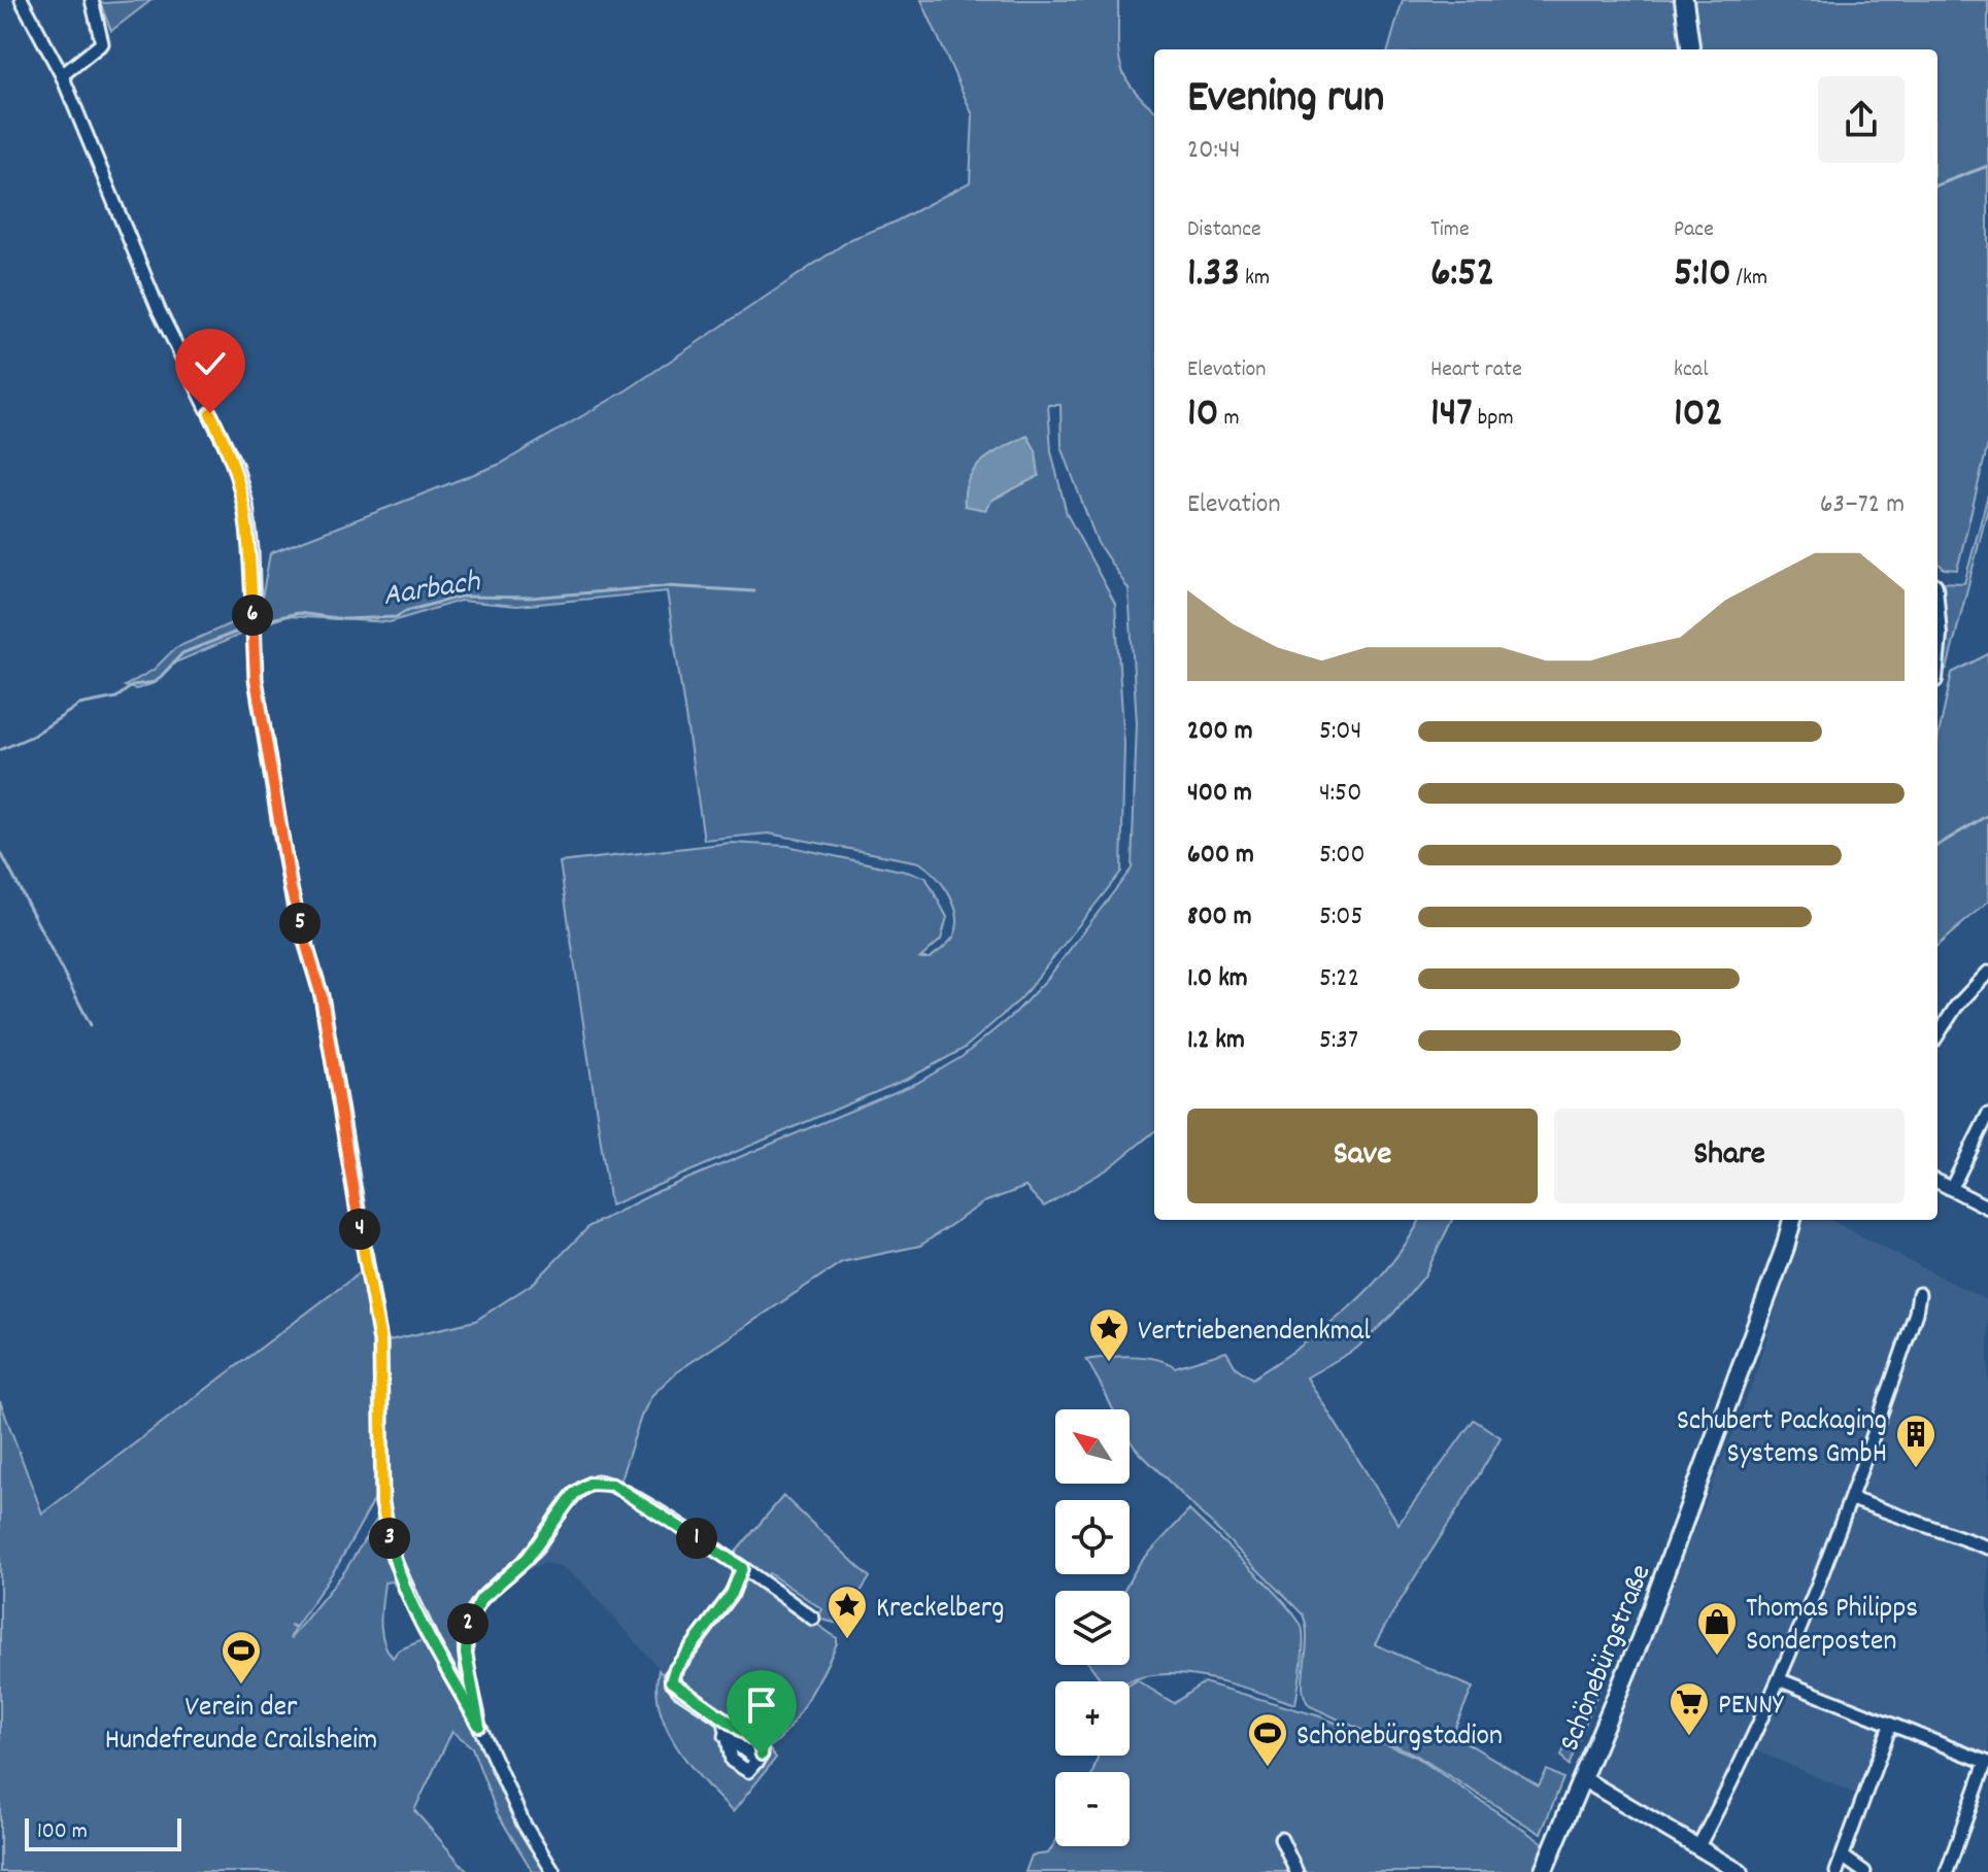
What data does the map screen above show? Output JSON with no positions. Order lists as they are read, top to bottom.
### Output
{
  "streets": {
    "main road": ["Schönebürgstraße"]
  },
  "water": ["Aarbach"],
  "places": {
    "place": ["Vertriebenendenkmal", "Kreckelberg"],
    "building": ["Schubert Packaging Systems GmbH"],
    "shop": ["Thomas Philipps Sonderposten"],
    "sports": ["Verein der Hundefreunde Crailsheim", "Schönebürgstadion"],
    "supermarket": ["PENNY"]
  },
  "scale_bar": "100 m",
  "north": "top left",
  "page": {
    "heading": ["Evening run", "20:44"],
    "stats": [
      ["Distance", "1.33 km"],
      ["Time", "6:52"],
      ["Pace", "5:10 /km"],
      ["Elevation", "10 m"],
      ["Heart rate", "147 bpm"],
      ["kcal", "102"]
    ],
    "chart": ["Elevation", "63–72 m"],
    "pins": [
      "6",
      "5",
      "4",
      "1",
      "3",
      "2"
    ],
    "list": [
      {
        "name": "200 m",
        "note": "5:04"
      },
      {
        "name": "400 m",
        "note": "4:50"
      },
      {
        "name": "600 m",
        "note": "5:00"
      },
      {
        "name": "800 m",
        "note": "5:05"
      },
      {
        "name": "1.0 km",
        "note": "5:22"
      },
      {
        "name": "1.2 km",
        "note": "5:37"
      }
    ],
    "buttons": ["Save", "Share"],
    "map_buttons": ["+", "−"],
    "scale": "100 m"
  }
}
